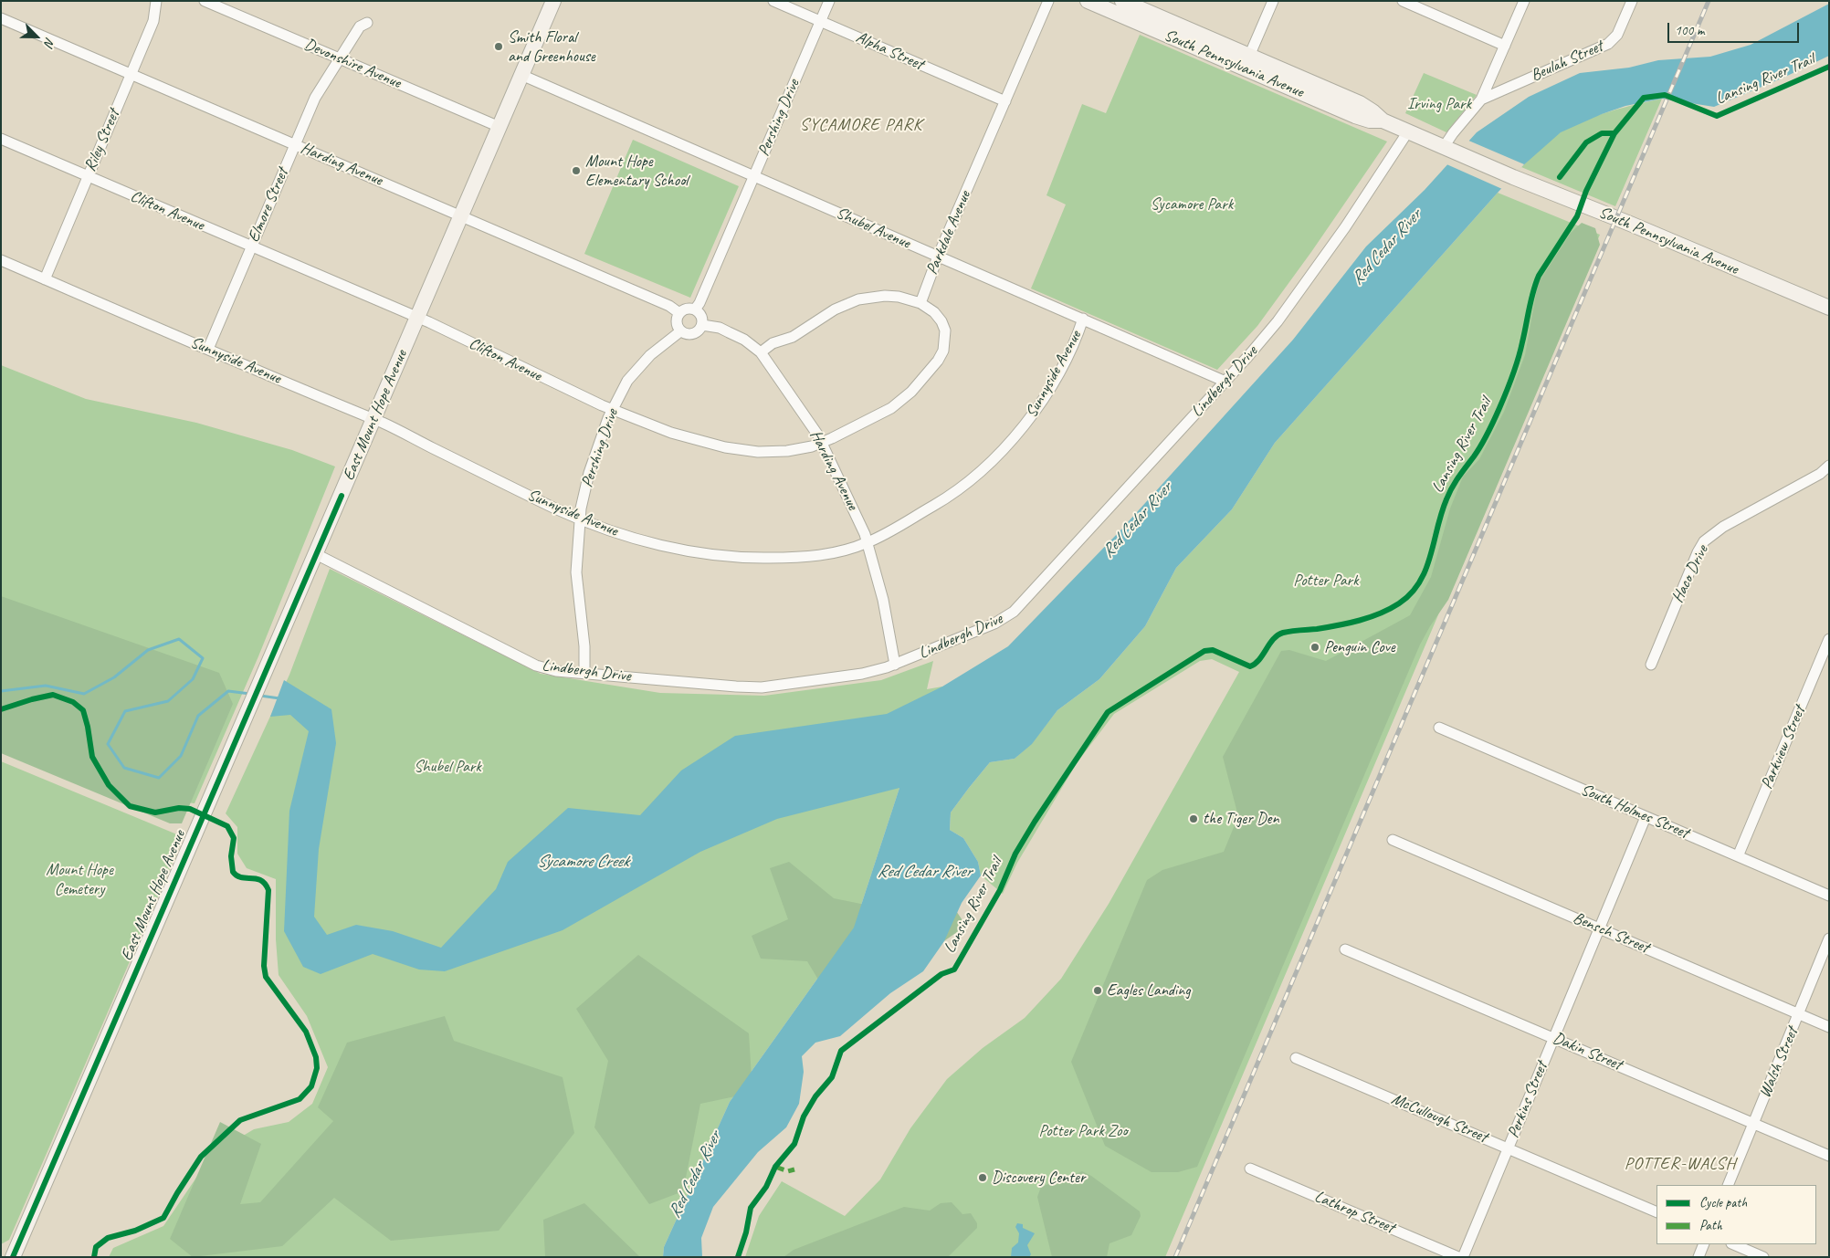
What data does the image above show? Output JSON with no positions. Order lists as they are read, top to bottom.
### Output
{
  "streets": {
    "street": [
      "Alpha Street",
      "Beulah Street",
      "Devonshire Avenue",
      "South Pennsylvania Avenue",
      "Pershing Drive",
      "Riley Street",
      "Harding Avenue",
      "Elmore Street",
      "Clifton Avenue",
      "Shubel Avenue",
      "Parkdale Avenue",
      "Sunnyside Avenue",
      "Lindbergh Drive",
      "East Mount Hope Avenue",
      "Haco Drive",
      "Parkview Street",
      "South Holmes Street",
      "Bensch Street",
      "Dakin Street",
      "Walsh Street",
      "Perkins Street",
      "McCullough Street",
      "Lathrop Street"
    ],
    "cycle path": ["Lansing River Trail"]
  },
  "crossings": [
    ["Alpha Street", "Pershing Drive"],
    ["Alpha Street", "Parkdale Avenue"],
    ["Devonshire Avenue", "Elmore Street"],
    ["Devonshire Avenue", "East Mount Hope Avenue"],
    ["South Pennsylvania Avenue", "Lindbergh Drive"],
    ["Pershing Drive", "Harding Avenue"],
    ["Pershing Drive", "Clifton Avenue"],
    ["Pershing Drive", "Shubel Avenue"],
    ["Pershing Drive", "Sunnyside Avenue"],
    ["Pershing Drive", "Lindbergh Drive"],
    ["Riley Street", "Harding Avenue"],
    ["Riley Street", "Clifton Avenue"],
    ["Riley Street", "Sunnyside Avenue"],
    ["Harding Avenue", "Elmore Street"],
    ["Harding Avenue", "Clifton Avenue"],
    ["Harding Avenue", "Sunnyside Avenue"],
    ["Harding Avenue", "Lindbergh Drive"],
    ["Harding Avenue", "East Mount Hope Avenue"],
    ["Elmore Street", "Clifton Avenue"],
    ["Elmore Street", "Sunnyside Avenue"],
    ["Clifton Avenue", "Parkdale Avenue"],
    ["Clifton Avenue", "East Mount Hope Avenue"],
    ["Shubel Avenue", "Parkdale Avenue"],
    ["Shubel Avenue", "Sunnyside Avenue"],
    ["Shubel Avenue", "Lindbergh Drive"],
    ["Shubel Avenue", "East Mount Hope Avenue"],
    ["Sunnyside Avenue", "East Mount Hope Avenue"],
    ["Lindbergh Drive", "East Mount Hope Avenue"],
    ["Parkview Street", "South Holmes Street"],
    ["South Holmes Street", "Perkins Street"],
    ["Bensch Street", "Walsh Street"],
    ["Bensch Street", "Perkins Street"],
    ["Dakin Street", "Walsh Street"],
    ["Dakin Street", "Perkins Street"],
    ["Perkins Street", "McCullough Street"]
  ],
  "districts": ["SYCAMORE PARK", "POTTER-WALSH"],
  "water": ["Red Cedar River", "Sycamore Creek"],
  "parks": [
    "Irving Park",
    "Sycamore Park",
    "Potter Park",
    "Shubel Park",
    "Mount Hope Cemetery",
    "Potter Park Zoo"
  ],
  "places": [
    "Smith Floral and Greenhouse",
    "Mount Hope Elementary School",
    "Penguin Cove",
    "the Tiger Den",
    "Eagles Landing",
    "Discovery Center"
  ],
  "legend": ["Cycle path", "Path"],
  "scale_bar": "100 m",
  "north": "bottom right"
}
